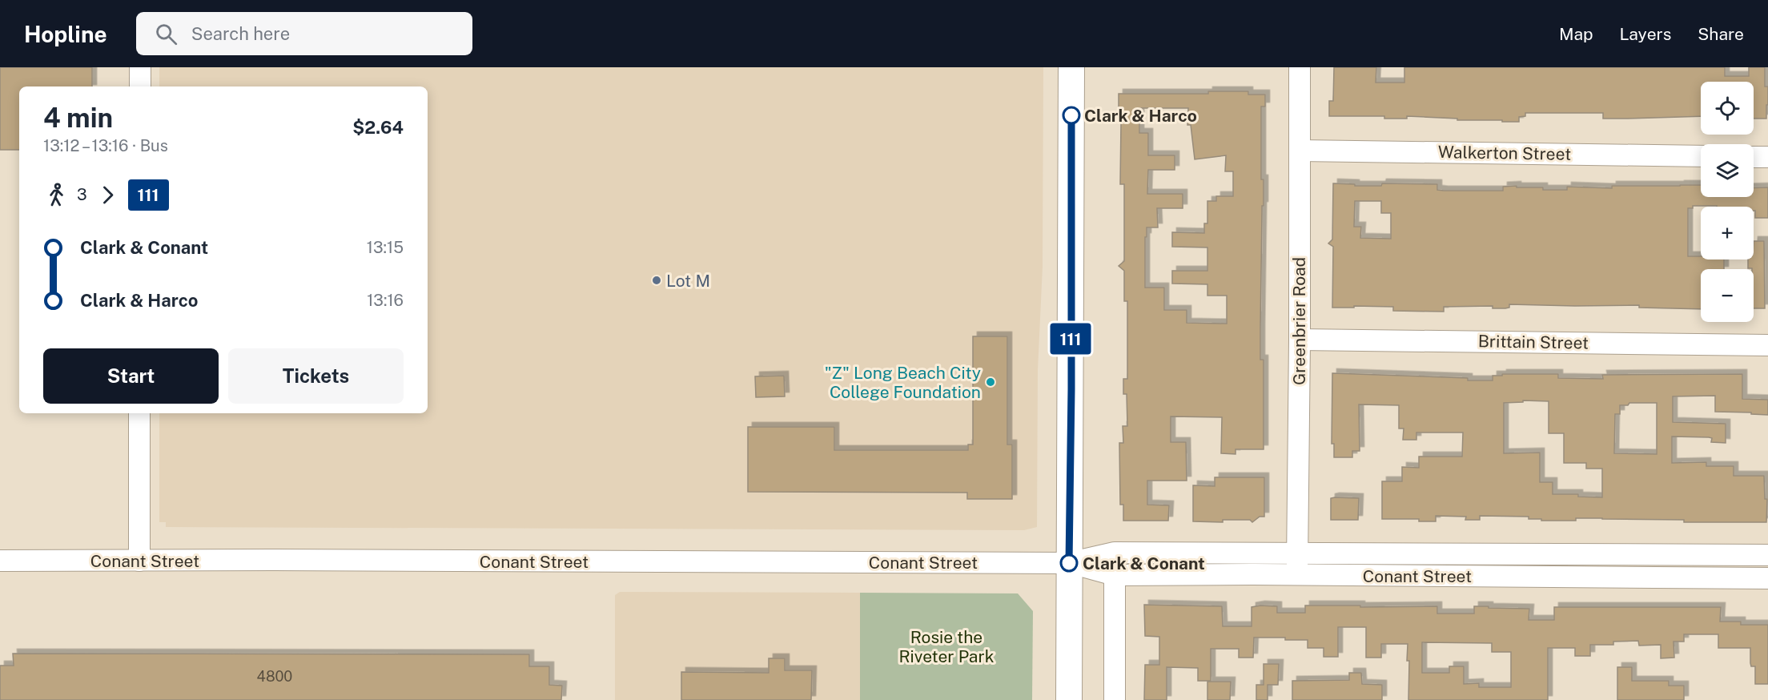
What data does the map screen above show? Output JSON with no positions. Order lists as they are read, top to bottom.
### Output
{
  "streets": {
    "street": [
      "Walkerton Street",
      "Greenbrier Road",
      "Brittain Street",
      "Conant Street"
    ]
  },
  "crossings": [
    ["Walkerton Street", "Greenbrier Road"],
    ["Greenbrier Road", "Brittain Street"],
    ["Greenbrier Road", "Conant Street"]
  ],
  "parks": ["Rosie the Riveter Park"],
  "places": [
    "Clark & Harco",
    "Lot M",
    "\"Z\" Long Beach City College Foundation",
    "Clark & Conant"
  ],
  "lines": ["bus line 111"],
  "house_numbers": ["4800"],
  "page": {
    "header": "Hopline",
    "search": "Search here",
    "nav": ["Map", "Layers", "Share"],
    "on_map": "111",
    "map_buttons": ["+", "−"],
    "heading": ["4 min", "13:12 – 13:16 · Bus", "$2.64"],
    "legs": ["3", "111"],
    "list": [
      {
        "name": "Clark & Conant",
        "value": "13:15"
      },
      {
        "name": "Clark & Harco",
        "value": "13:16"
      }
    ],
    "buttons": ["Start", "Tickets"]
  }
}
